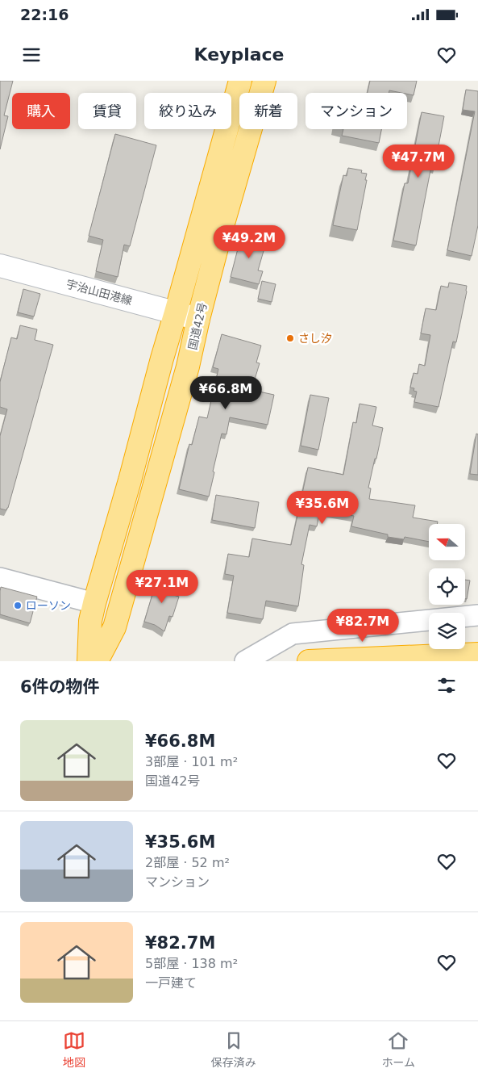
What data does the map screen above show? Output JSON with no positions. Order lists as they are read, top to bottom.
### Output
{
  "streets": {
    "highway": ["国道42号"],
    "main road": ["宇治山田港線"]
  },
  "crossings": [
    ["宇治山田港線", "国道42号"]
  ],
  "places": ["さし汐", "ローソン"],
  "north": "left",
  "page": {
    "status": "22:16",
    "header": "Keyplace",
    "chip": [
      "購入",
      "賃貸",
      "絞り込み",
      "新着",
      "マンション"
    ],
    "price": [
      "¥47.7M",
      "¥49.2M",
      "¥66.8M",
      "¥35.6M",
      "¥27.1M",
      "¥82.7M"
    ],
    "heading": "6件の物件",
    "list": [
      {
        "name": "¥66.8M",
        "note": "3部屋 · 101 m² · 国道42号"
      },
      {
        "name": "¥35.6M",
        "note": "2部屋 · 52 m² · マンション"
      },
      {
        "name": "¥82.7M",
        "note": "5部屋 · 138 m² · 一戸建て"
      }
    ],
    "tabs": ["地図", "保存済み", "ホーム"]
  }
}
